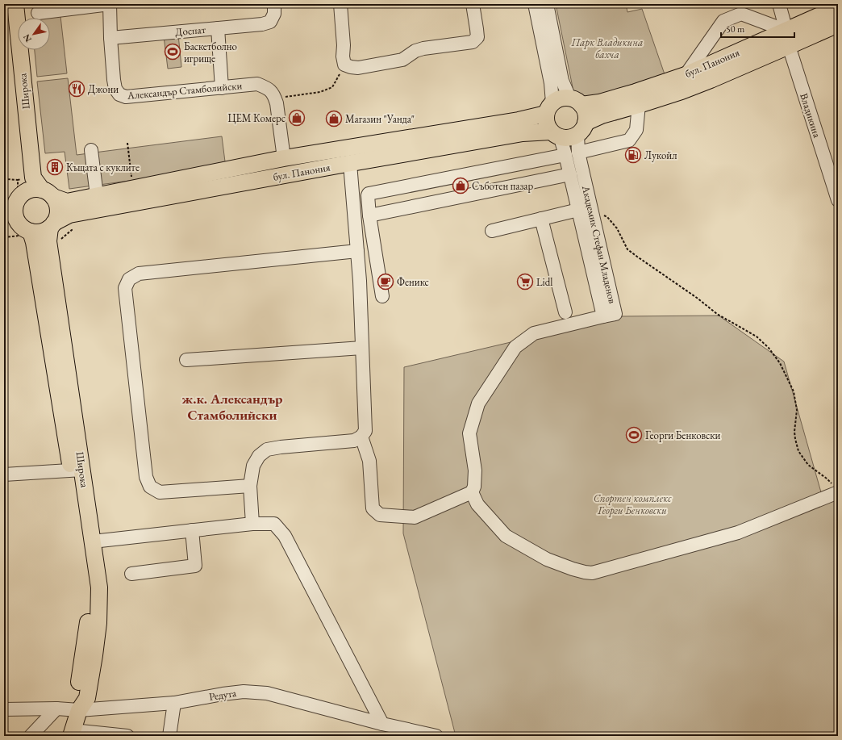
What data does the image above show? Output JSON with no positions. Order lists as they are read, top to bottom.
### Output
{
  "streets": {
    "main road": ["бул. Панония", "Широка"],
    "street": [
      "Доспат",
      "Александър Стамболийски",
      "Владикина",
      "Академик Стефан Младенов",
      "Редута"
    ]
  },
  "crossings": [
    ["Доспат", "Александър Стамболийски"],
    ["бул. Панония", "Широка"],
    ["бул. Панония", "Владикина"],
    ["бул. Панония", "Академик Стефан Младенов"],
    ["Широка", "Редута"]
  ],
  "districts": ["ж.к. Александър Стамболийски"],
  "parks": ["Парк Владикина бахча", "Спортен комплекс Георги Бенковски"],
  "places": {
    "sports": ["Баскетболно игрище", "Георги Бенковски"],
    "restaurant": ["Джони"],
    "shop": ["ЦЕМ Комерс", "Магазин \"Уанда\"", "Съботен пазар"],
    "fuel station": ["Лукойл"],
    "building": ["Къщата с куклите"],
    "cafe": ["Феникс"],
    "supermarket": ["Lidl"]
  },
  "scale_bar": "50 m",
  "north": "bottom left"
}
